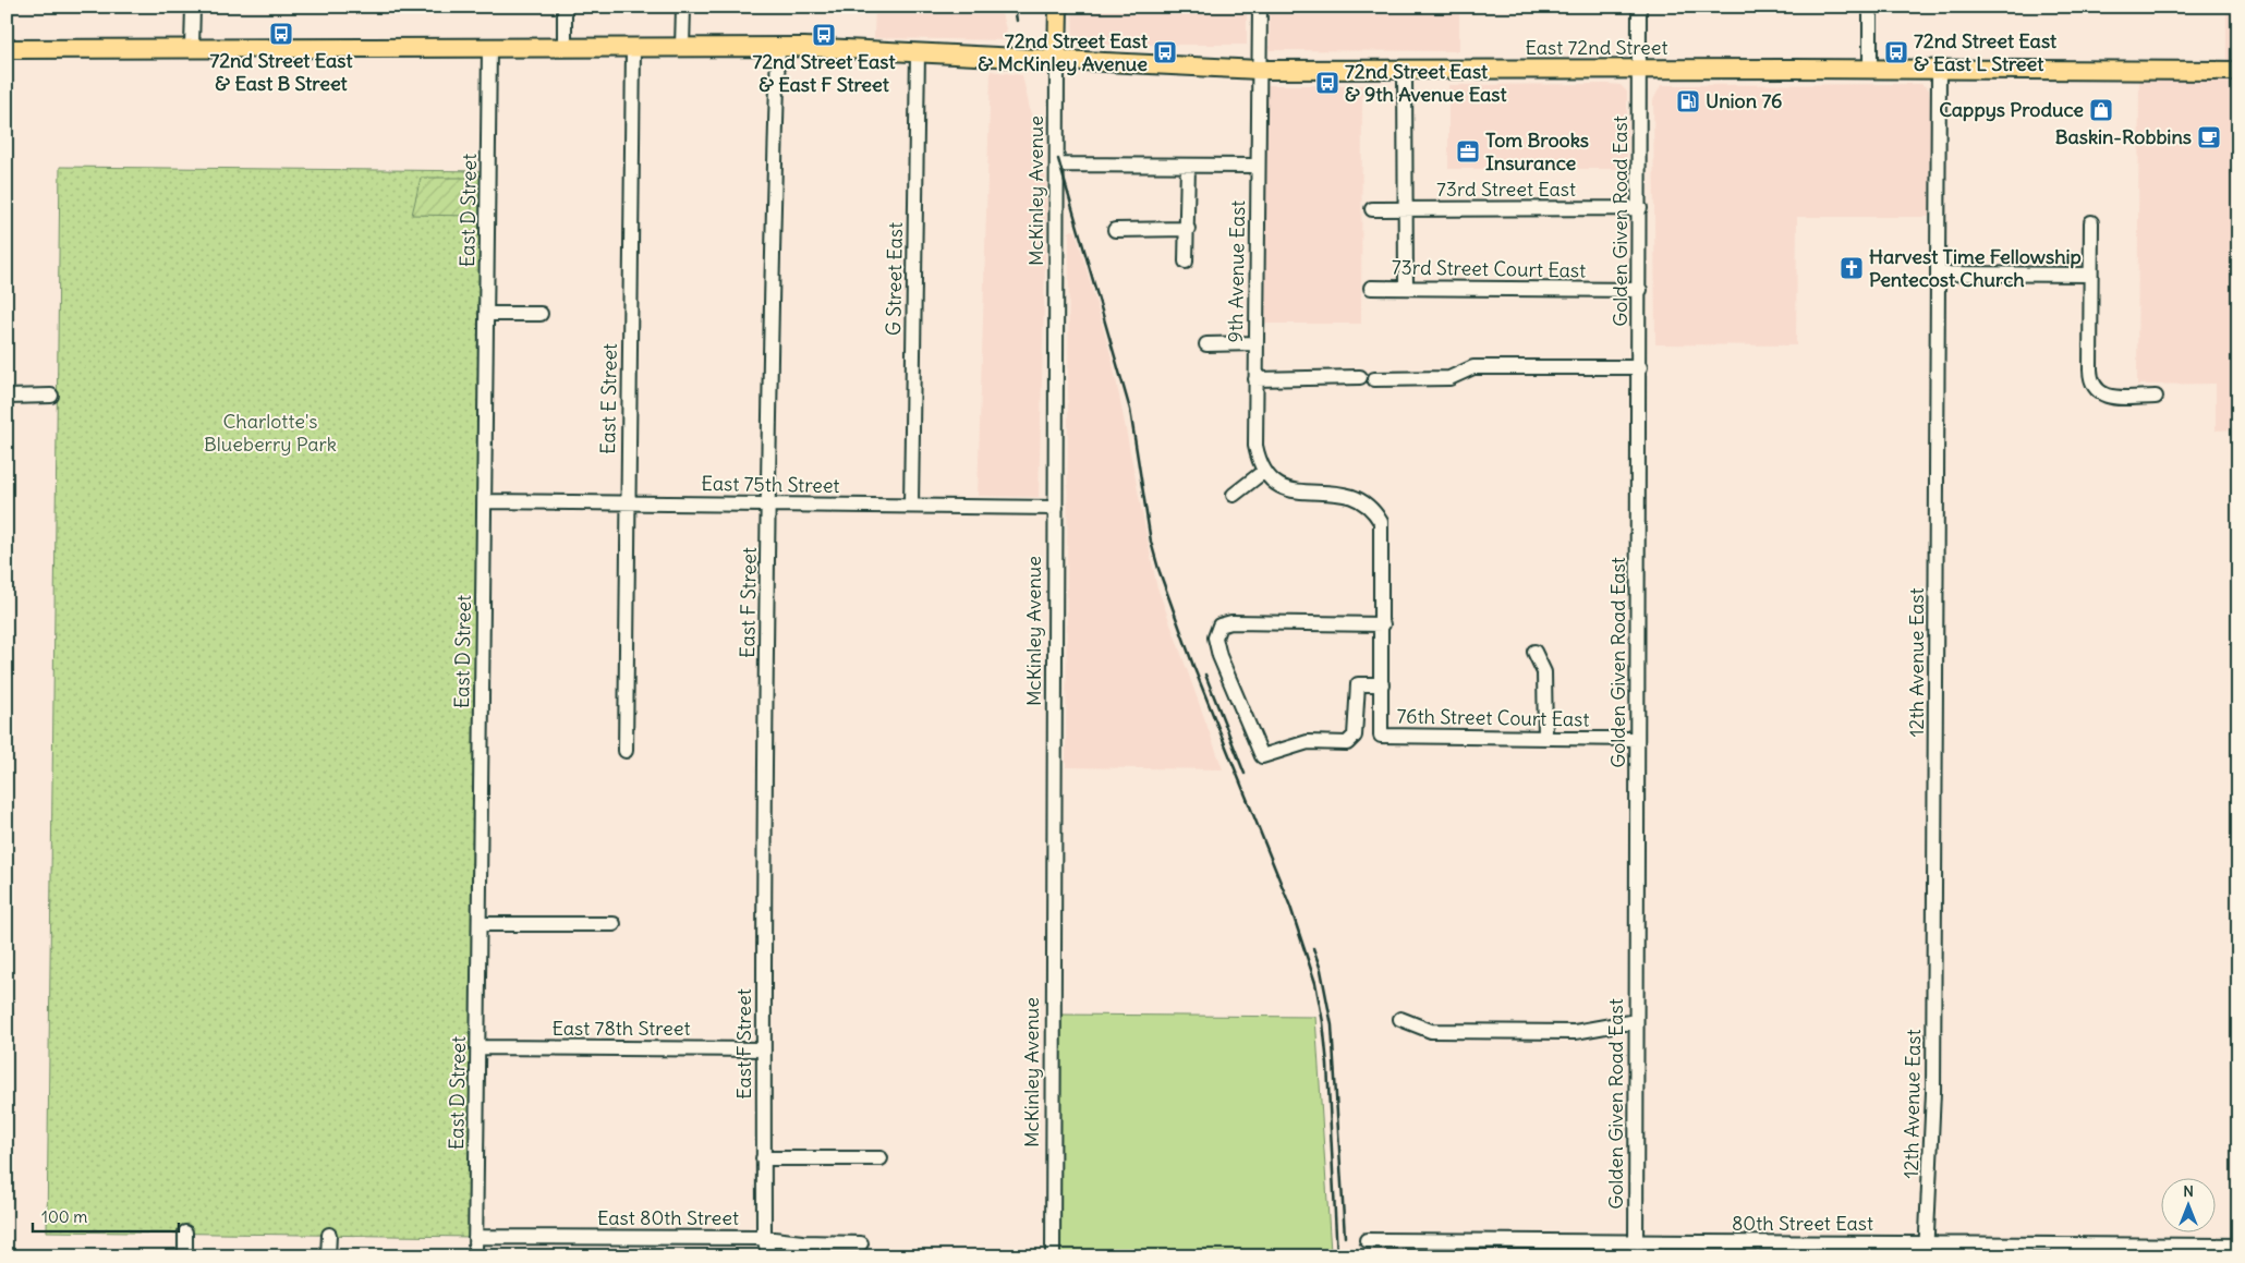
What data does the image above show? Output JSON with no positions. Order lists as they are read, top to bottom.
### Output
{
  "streets": {
    "main road": ["East 72nd Street", "McKinley Avenue"],
    "street": [
      "73rd Street East",
      "East D Street",
      "Golden Given Road East",
      "73rd Street Court East",
      "9th Avenue East",
      "G Street East",
      "East E Street",
      "East 75th Street",
      "East F Street",
      "12th Avenue East",
      "76th Street Court East",
      "East 78th Street",
      "East 80th Street",
      "80th Street East"
    ]
  },
  "crossings": [
    ["East 72nd Street", "McKinley Avenue"],
    ["East 72nd Street", "East D Street"],
    ["East 72nd Street", "Golden Given Road East"],
    ["East 72nd Street", "9th Avenue East"],
    ["East 72nd Street", "G Street East"],
    ["East 72nd Street", "East E Street"],
    ["East 72nd Street", "East F Street"],
    ["East 72nd Street", "12th Avenue East"],
    ["73rd Street East", "Golden Given Road East"],
    ["McKinley Avenue", "East 75th Street"],
    ["East D Street", "East 75th Street"],
    ["East D Street", "East 78th Street"],
    ["East D Street", "East 80th Street"],
    ["Golden Given Road East", "73rd Street Court East"],
    ["Golden Given Road East", "76th Street Court East"],
    ["Golden Given Road East", "80th Street East"],
    ["G Street East", "East 75th Street"],
    ["East E Street", "East 75th Street"],
    ["East 75th Street", "East F Street"],
    ["East F Street", "East 78th Street"],
    ["East F Street", "East 80th Street"],
    ["12th Avenue East", "80th Street East"]
  ],
  "parks": ["Charlotte's Blueberry Park"],
  "places": {
    "bus stop": [
      "72nd Street East & East B Street",
      "72nd Street East & East F Street",
      "72nd Street East & McKinley Avenue",
      "72nd Street East & East L Street",
      "72nd Street East & 9th Avenue East"
    ],
    "fuel station": ["Union 76"],
    "shop": ["Cappys Produce"],
    "cafe": ["Baskin-Robbins"],
    "office": ["Tom Brooks Insurance"],
    "church": ["Harvest Time Fellowship Pentecost Church"]
  },
  "scale_bar": "100 m",
  "north": "top"
}
